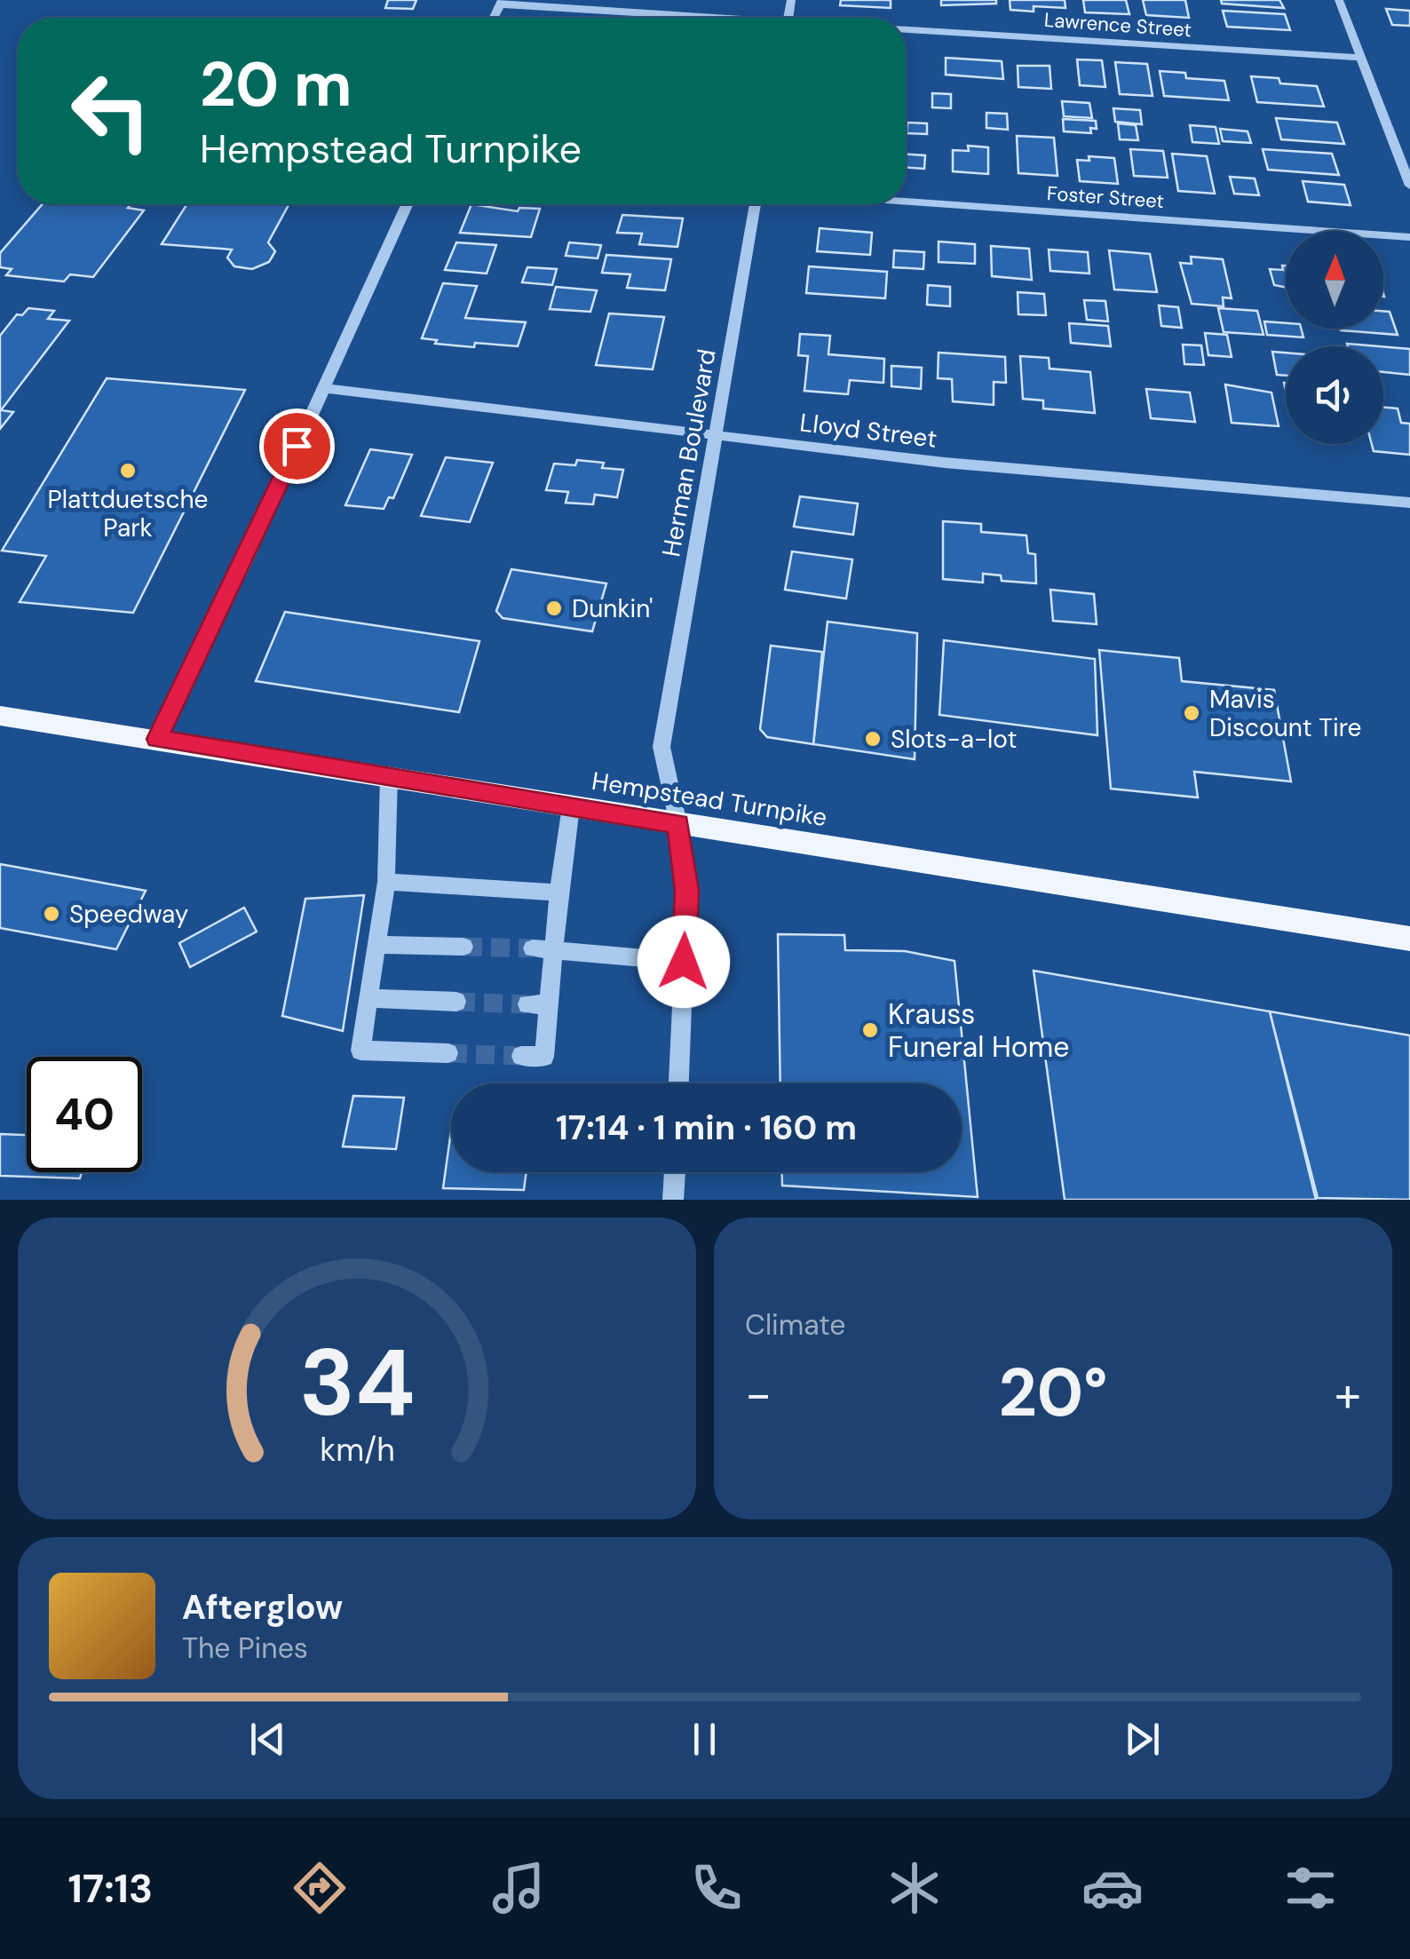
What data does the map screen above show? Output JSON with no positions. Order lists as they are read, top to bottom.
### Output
{
  "streets": {
    "main road": ["Hempstead Turnpike"],
    "street": [
      "Lawrence Street",
      "Foster Street",
      "Lloyd Street",
      "Herman Boulevard"
    ]
  },
  "crossings": [
    ["Lloyd Street", "Herman Boulevard"],
    ["Herman Boulevard", "Hempstead Turnpike"]
  ],
  "places": [
    "Plattduetsche Park",
    "Dunkin'",
    "Mavis Discount Tire",
    "Slots-a-lot",
    "Speedway",
    "Krauss Funeral Home"
  ],
  "north": "top",
  "page": {
    "turn": ["20 m", "Hempstead Turnpike"],
    "limit": "40",
    "trip": "17:14 · 1 min · 160 m",
    "tile": "Climate",
    "heat": ["−", "20°", "+"],
    "song": ["Afterglow", "The Pines"],
    "tabs": "17:13",
    "gauge": ["34", "km/h"]
  }
}
